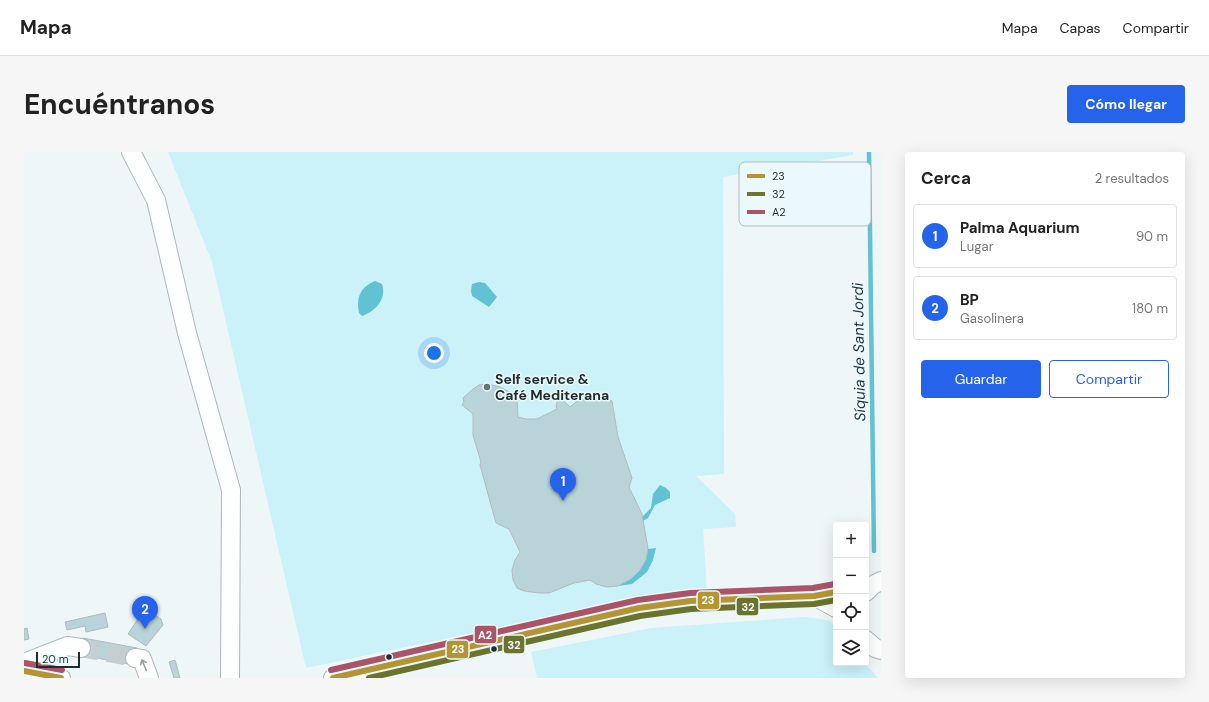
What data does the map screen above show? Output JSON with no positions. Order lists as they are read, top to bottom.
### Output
{
  "water": ["Síquia de Sant Jordi"],
  "places": ["Self service & Café Mediterana"],
  "lines": ["transit line A2", "transit line 23", "transit line 32"],
  "legend": ["23", "32", "A2"],
  "scale_bar": "20 m",
  "page": {
    "header": "Mapa",
    "nav": ["Mapa", "Capas", "Compartir"],
    "buttons": [
      "Cómo llegar",
      ["Guardar", "Compartir"]
    ],
    "title": "Encuéntranos",
    "heading": ["Cerca", "2 resultados"],
    "list": [
      {
        "mark": "1",
        "name": "Palma Aquarium",
        "note": "Lugar",
        "value": "90 m"
      },
      {
        "mark": "2",
        "name": "BP",
        "note": "Gasolinera",
        "value": "180 m"
      }
    ],
    "pins": ["1", "2"],
    "map_buttons": ["+", "−"],
    "scale": "20 m"
  }
}
